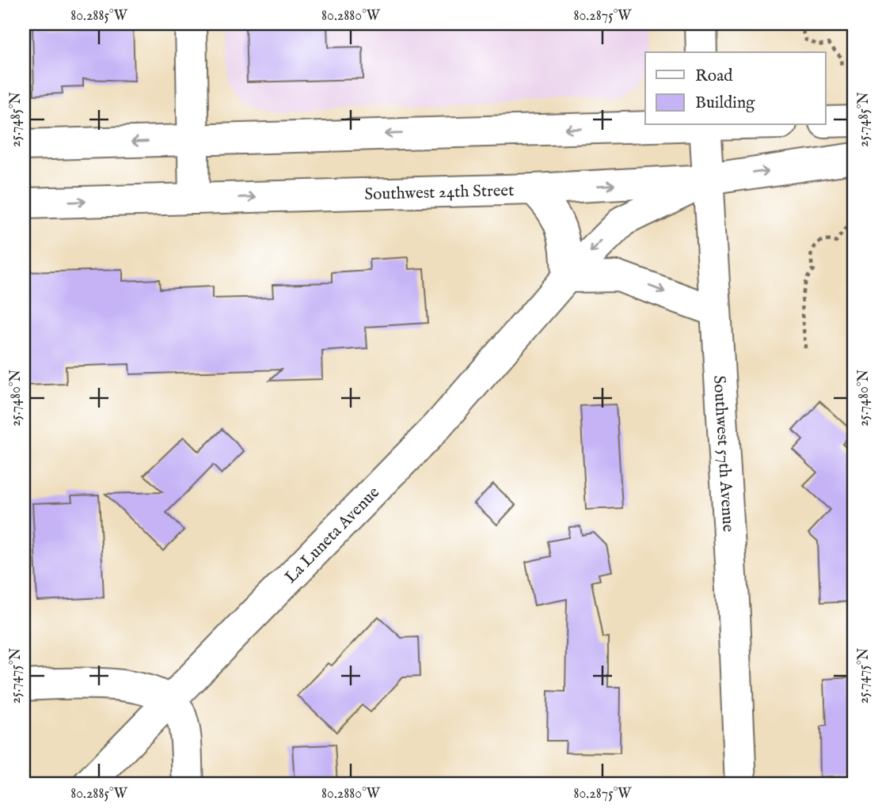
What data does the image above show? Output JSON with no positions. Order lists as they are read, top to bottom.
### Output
{
  "streets": {
    "main road": ["Southwest 24th Street", "Southwest 57th Avenue", "La Luneta Avenue"]
  },
  "crossings": [
    ["Southwest 24th Street", "Southwest 57th Avenue"],
    ["Southwest 24th Street", "La Luneta Avenue"],
    ["Southwest 57th Avenue", "La Luneta Avenue"]
  ],
  "legend": ["Road", "Building"],
  "coordinates": [
    "80.2885°W",
    "80.2880°W",
    "80.2875°W",
    "25.7485°N",
    "25.7480°N",
    "25.7475°N"
  ]
}
